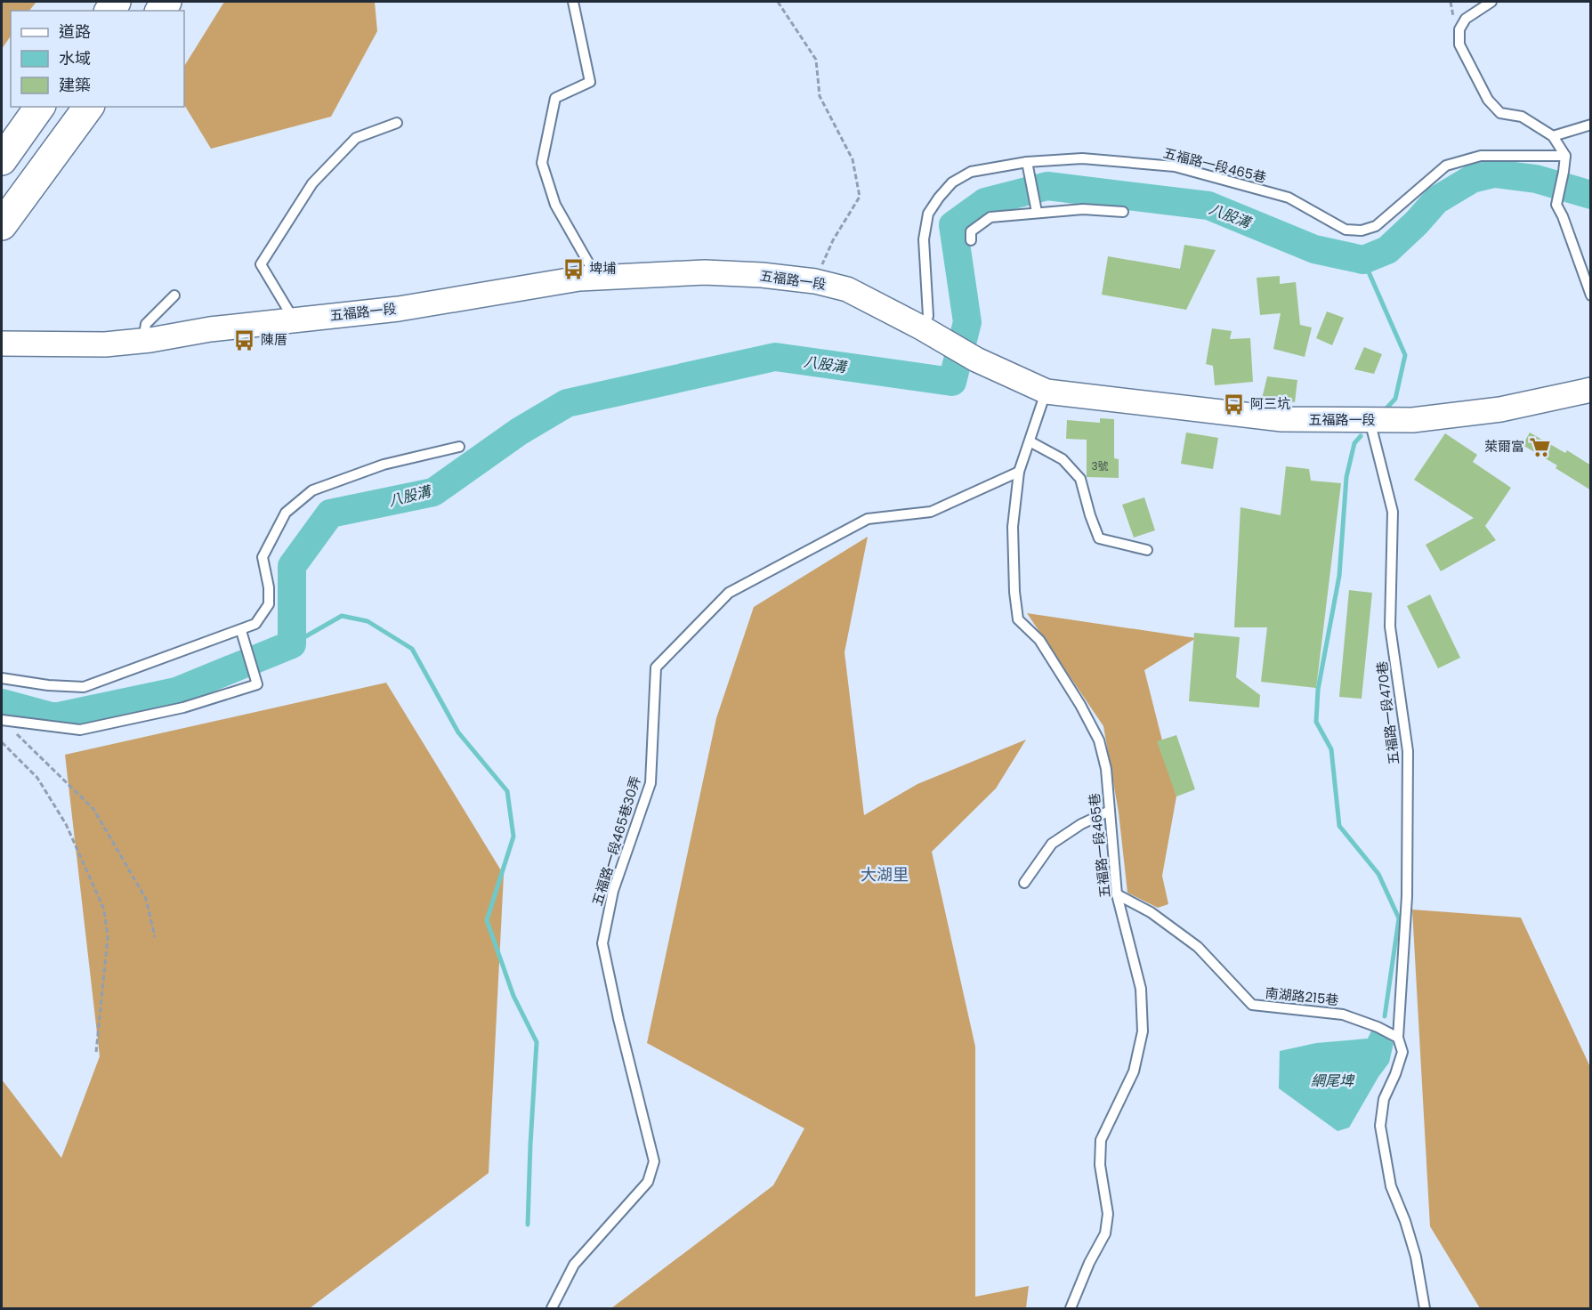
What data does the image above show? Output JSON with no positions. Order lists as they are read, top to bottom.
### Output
{
  "streets": {
    "main road": ["五福路一段"],
    "lane": [
      "五福路一段465巷",
      "五福路一段470巷",
      "五福路一段465巷30弄",
      "南湖路215巷"
    ]
  },
  "crossings": [
    ["五福路一段465巷", "五福路一段"],
    ["五福路一段465巷", "五福路一段465巷30弄"],
    ["五福路一段465巷", "南湖路215巷"],
    ["五福路一段", "五福路一段470巷"],
    ["五福路一段470巷", "南湖路215巷"]
  ],
  "districts": ["大湖里"],
  "water": ["八股溝", "網尾埤"],
  "places": {
    "bus stop": ["埤埔", "陳厝", "阿三坑"],
    "supermarket": ["萊爾富"]
  },
  "house_numbers": ["3號"],
  "legend": ["道路", "水域", "建築"]
}
